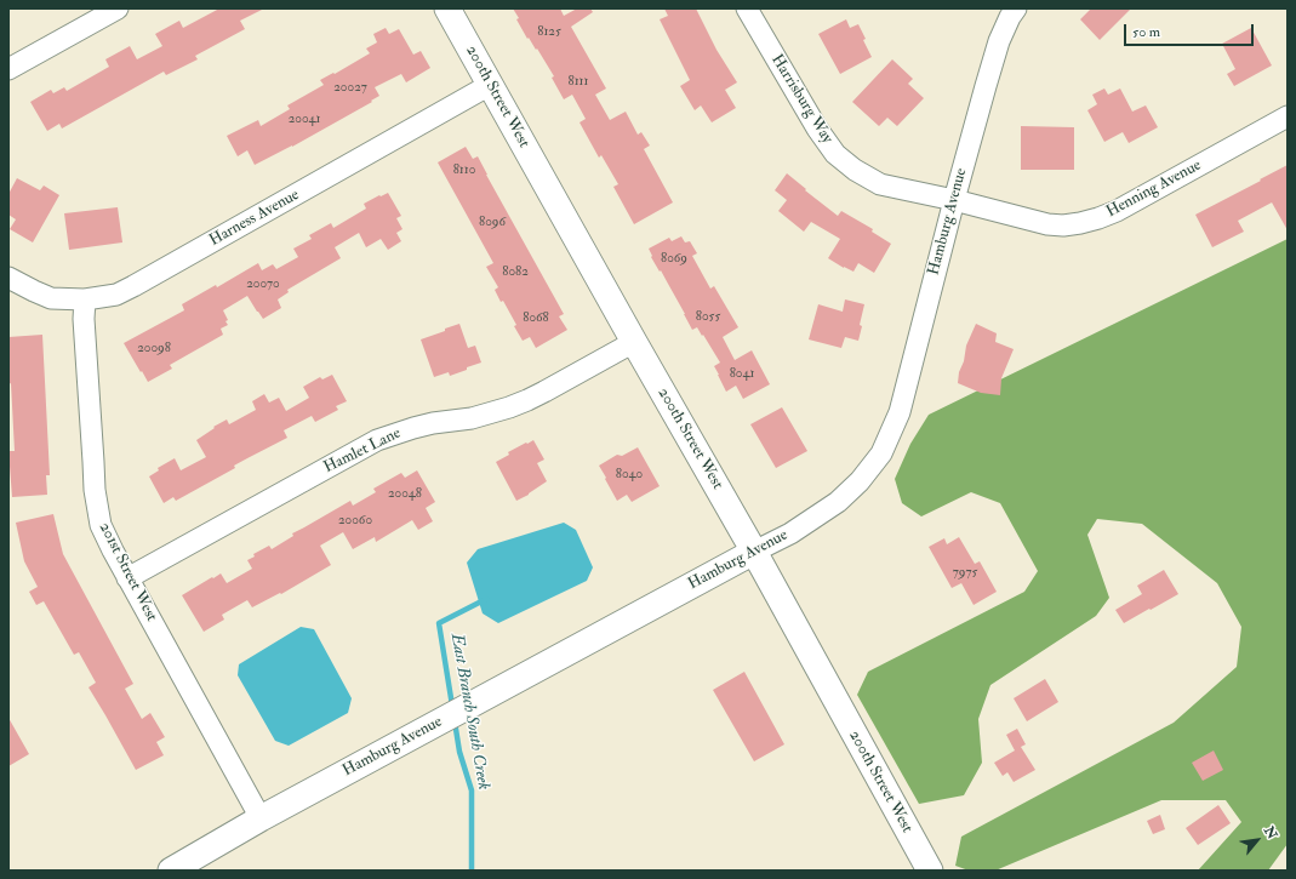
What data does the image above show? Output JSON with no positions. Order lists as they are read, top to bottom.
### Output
{
  "streets": {
    "street": [
      "200th Street West",
      "Harrisburg Way",
      "Henning Avenue",
      "Harness Avenue",
      "Hamburg Avenue",
      "Hamlet Lane",
      "201st Street West"
    ]
  },
  "crossings": [
    ["200th Street West", "Harness Avenue"],
    ["200th Street West", "Hamburg Avenue"],
    ["200th Street West", "Hamlet Lane"],
    ["Harrisburg Way", "Henning Avenue"],
    ["Harrisburg Way", "Hamburg Avenue"],
    ["Henning Avenue", "Hamburg Avenue"],
    ["Harness Avenue", "201st Street West"],
    ["Hamburg Avenue", "201st Street West"],
    ["Hamlet Lane", "201st Street West"]
  ],
  "water": ["East Branch South Creek"],
  "house_numbers": [
    "8125",
    "8111",
    "20027",
    "20041",
    "8110",
    "8096",
    "8069",
    "8082",
    "20070",
    "8055",
    "8068",
    "20098",
    "8041",
    "8040",
    "20048",
    "20060",
    "7975"
  ],
  "scale_bar": "50 m",
  "north": "top right"
}
